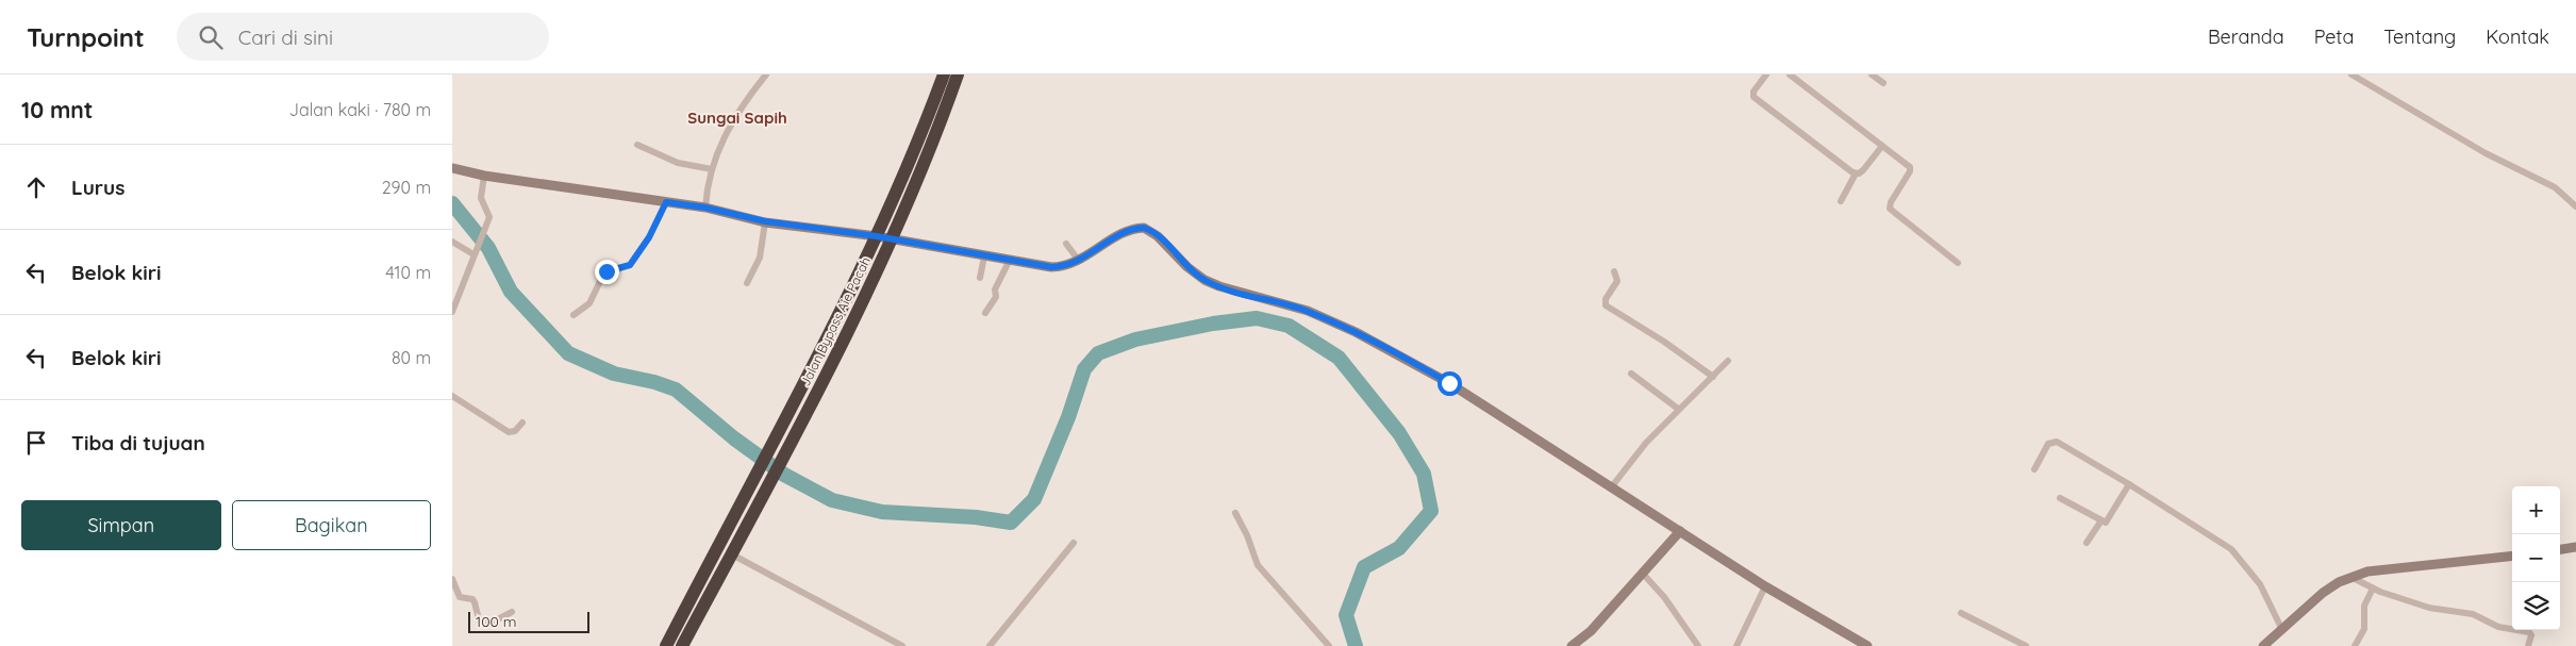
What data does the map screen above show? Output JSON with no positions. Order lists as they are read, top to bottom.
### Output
{
  "streets": {
    "highway": ["Jalan Bypass Aie Pacah"]
  },
  "districts": ["Sungai Sapih"],
  "scale_bar": "100 m",
  "page": {
    "header": "Turnpoint",
    "search": "Cari di sini",
    "nav": [
      "Beranda",
      "Peta",
      "Tentang",
      "Kontak"
    ],
    "heading": ["10 mnt", "Jalan kaki · 780 m"],
    "list": [
      ["Lurus", "290 m"],
      ["Belok kiri", "410 m"],
      ["Belok kiri", "80 m"],
      "Tiba di tujuan"
    ],
    "buttons": ["Simpan", "Bagikan"],
    "map_buttons": ["+", "−"],
    "scale": "100 m"
  }
}
